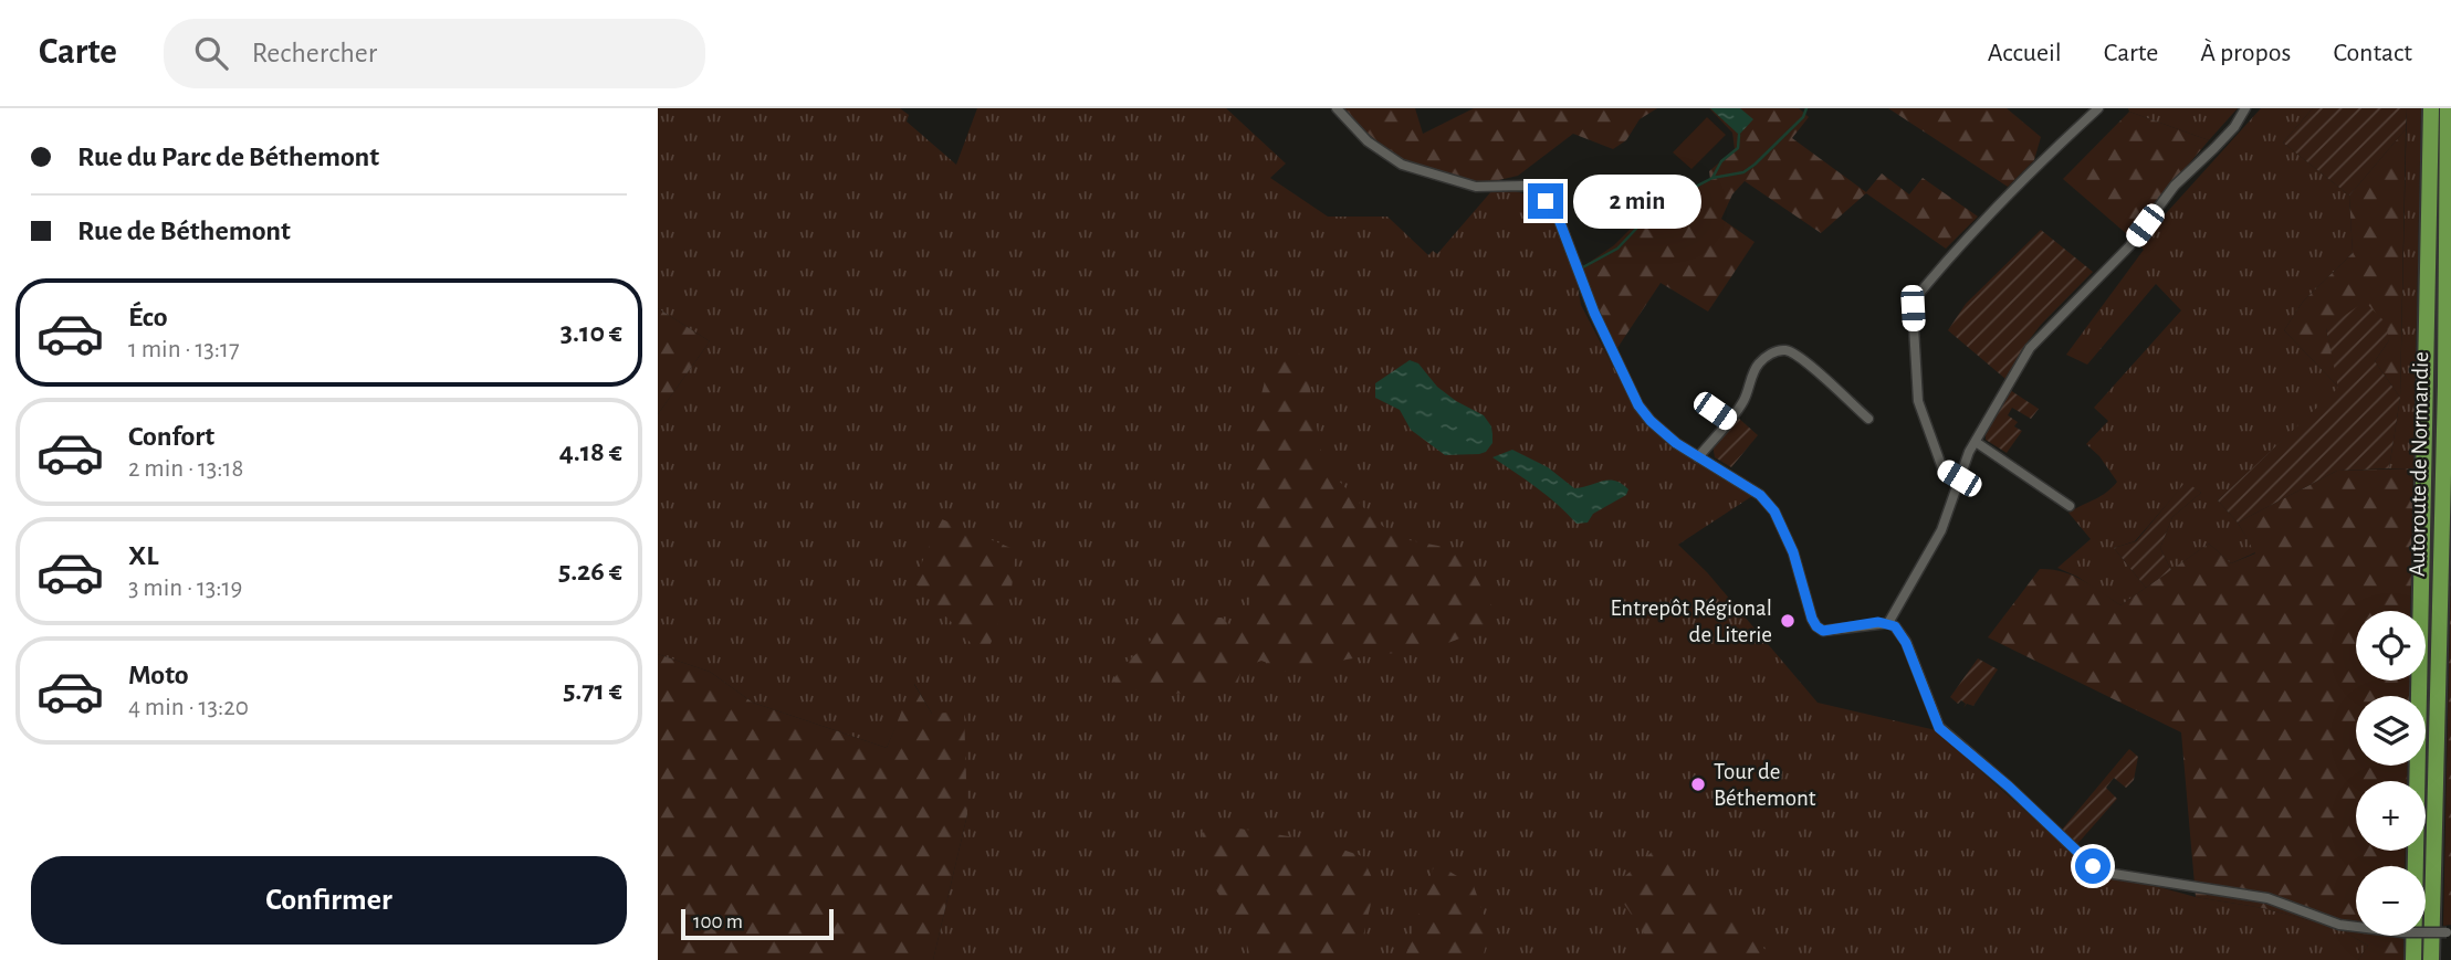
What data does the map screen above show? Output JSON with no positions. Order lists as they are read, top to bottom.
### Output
{
  "streets": {
    "highway": ["Autoroute de Normandie"]
  },
  "places": ["Entrepôt Régional de Literie", "Tour de Béthemont"],
  "scale_bar": "100 m",
  "page": {
    "header": "Carte",
    "search": "Rechercher",
    "nav": [
      "Accueil",
      "Carte",
      "À propos",
      "Contact"
    ],
    "banner": ["Rue du Parc de Béthemont", "Rue de Béthemont"],
    "bubble": "2 min",
    "list": [
      {
        "name": "Éco",
        "note": "1 min · 13:17",
        "value": "3.10 €"
      },
      {
        "name": "Confort",
        "note": "2 min · 13:18",
        "value": "4.18 €"
      },
      {
        "name": "XL",
        "note": "3 min · 13:19",
        "value": "5.26 €"
      },
      {
        "name": "Moto",
        "note": "4 min · 13:20",
        "value": "5.71 €"
      }
    ],
    "map_buttons": ["+", "−"],
    "buttons": "Confirmer",
    "scale": "100 m"
  }
}
